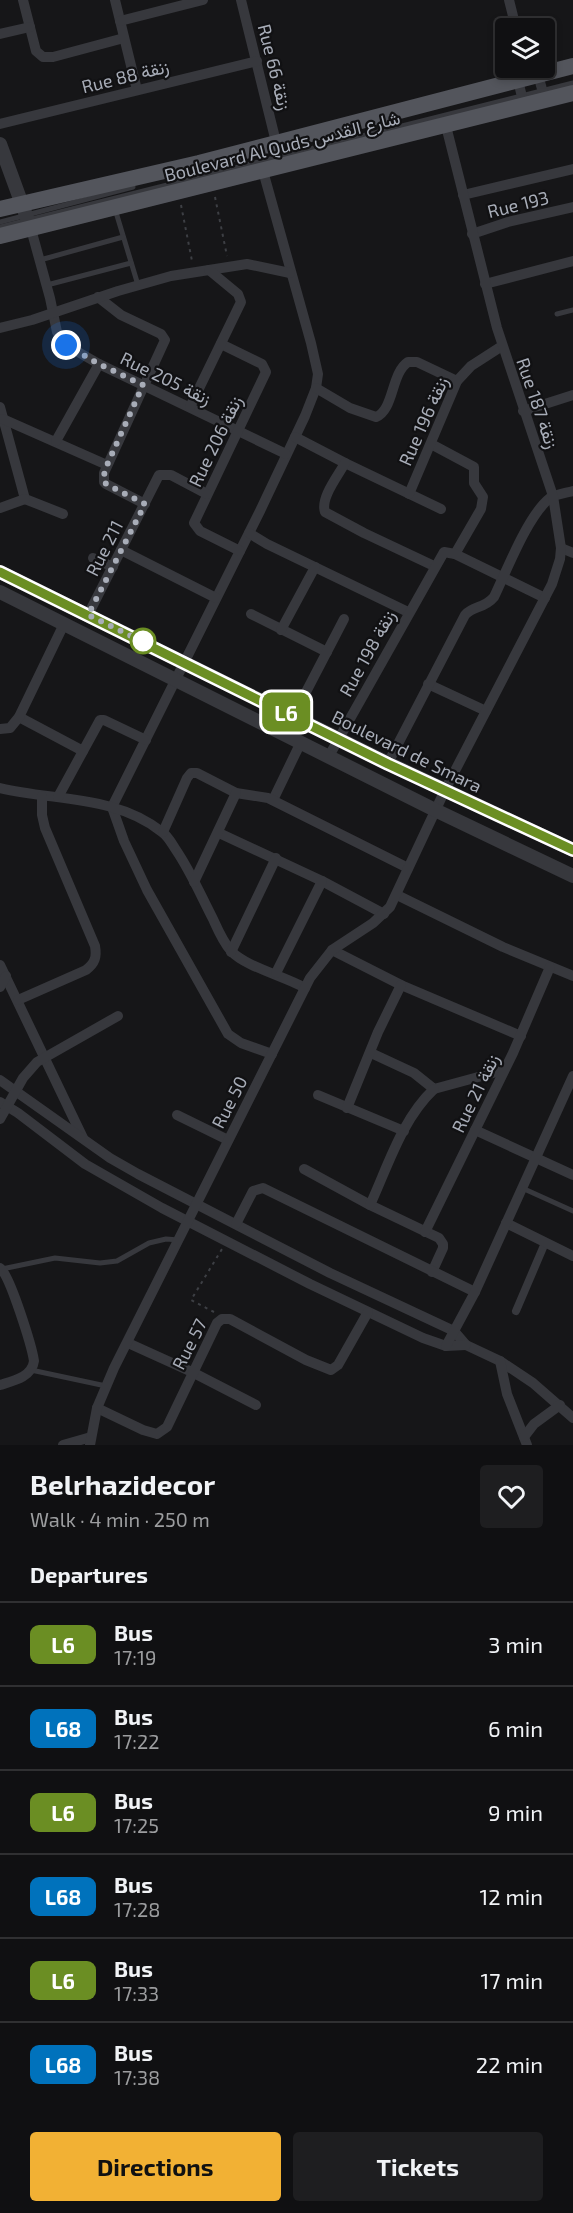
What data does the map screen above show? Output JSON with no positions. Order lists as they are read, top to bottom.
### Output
{
  "streets": {
    "main road": ["Boulevard Al Quds شارع القدس"],
    "street": [
      "Rue 66 زنقة",
      "Rue 88 زنقة",
      "Rue 193",
      "Rue 205 زنقة",
      "Rue 187 زنقة",
      "Rue 196 زنقة",
      "Rue 206 زنقة",
      "Rue 211",
      "Rue 198 زنقة",
      "Boulevard de Smara",
      "Rue 21 زنقة",
      "Rue 50",
      "Rue 57"
    ]
  },
  "crossings": [
    ["Rue 66 زنقة", "Rue 88 زنقة"],
    ["Rue 66 زنقة", "Boulevard Al Quds شارع القدس"],
    ["Boulevard Al Quds شارع القدس", "Rue 205 زنقة"],
    ["Boulevard Al Quds شارع القدس", "Rue 187 زنقة"],
    ["Rue 193", "Rue 187 زنقة"],
    ["Rue 205 زنقة", "Rue 206 زنقة"],
    ["Rue 187 زنقة", "Rue 196 زنقة"],
    ["Rue 187 زنقة", "Boulevard de Smara"],
    ["Rue 187 زنقة", "Rue 50"],
    ["Rue 196 زنقة", "Rue 198 زنقة"],
    ["Rue 206 زنقة", "Rue 211"],
    ["Rue 211", "Boulevard de Smara"],
    ["Rue 198 زنقة", "Boulevard de Smara"],
    ["Rue 50", "Rue 57"]
  ],
  "lines": ["bus line L6"],
  "page": {
    "on_map": "L6",
    "heading": [
      ["Belrhazidecor", "Walk · 4 min · 250 m"],
      "Departures"
    ],
    "list": [
      {
        "mark": "L6",
        "name": "Bus",
        "note": "17:19",
        "value": "3 min"
      },
      {
        "mark": "L68",
        "name": "Bus",
        "note": "17:22",
        "value": "6 min"
      },
      {
        "mark": "L6",
        "name": "Bus",
        "note": "17:25",
        "value": "9 min"
      },
      {
        "mark": "L68",
        "name": "Bus",
        "note": "17:28",
        "value": "12 min"
      },
      {
        "mark": "L6",
        "name": "Bus",
        "note": "17:33",
        "value": "17 min"
      },
      {
        "mark": "L68",
        "name": "Bus",
        "note": "17:38",
        "value": "22 min"
      }
    ],
    "buttons": ["Directions", "Tickets"]
  }
}
